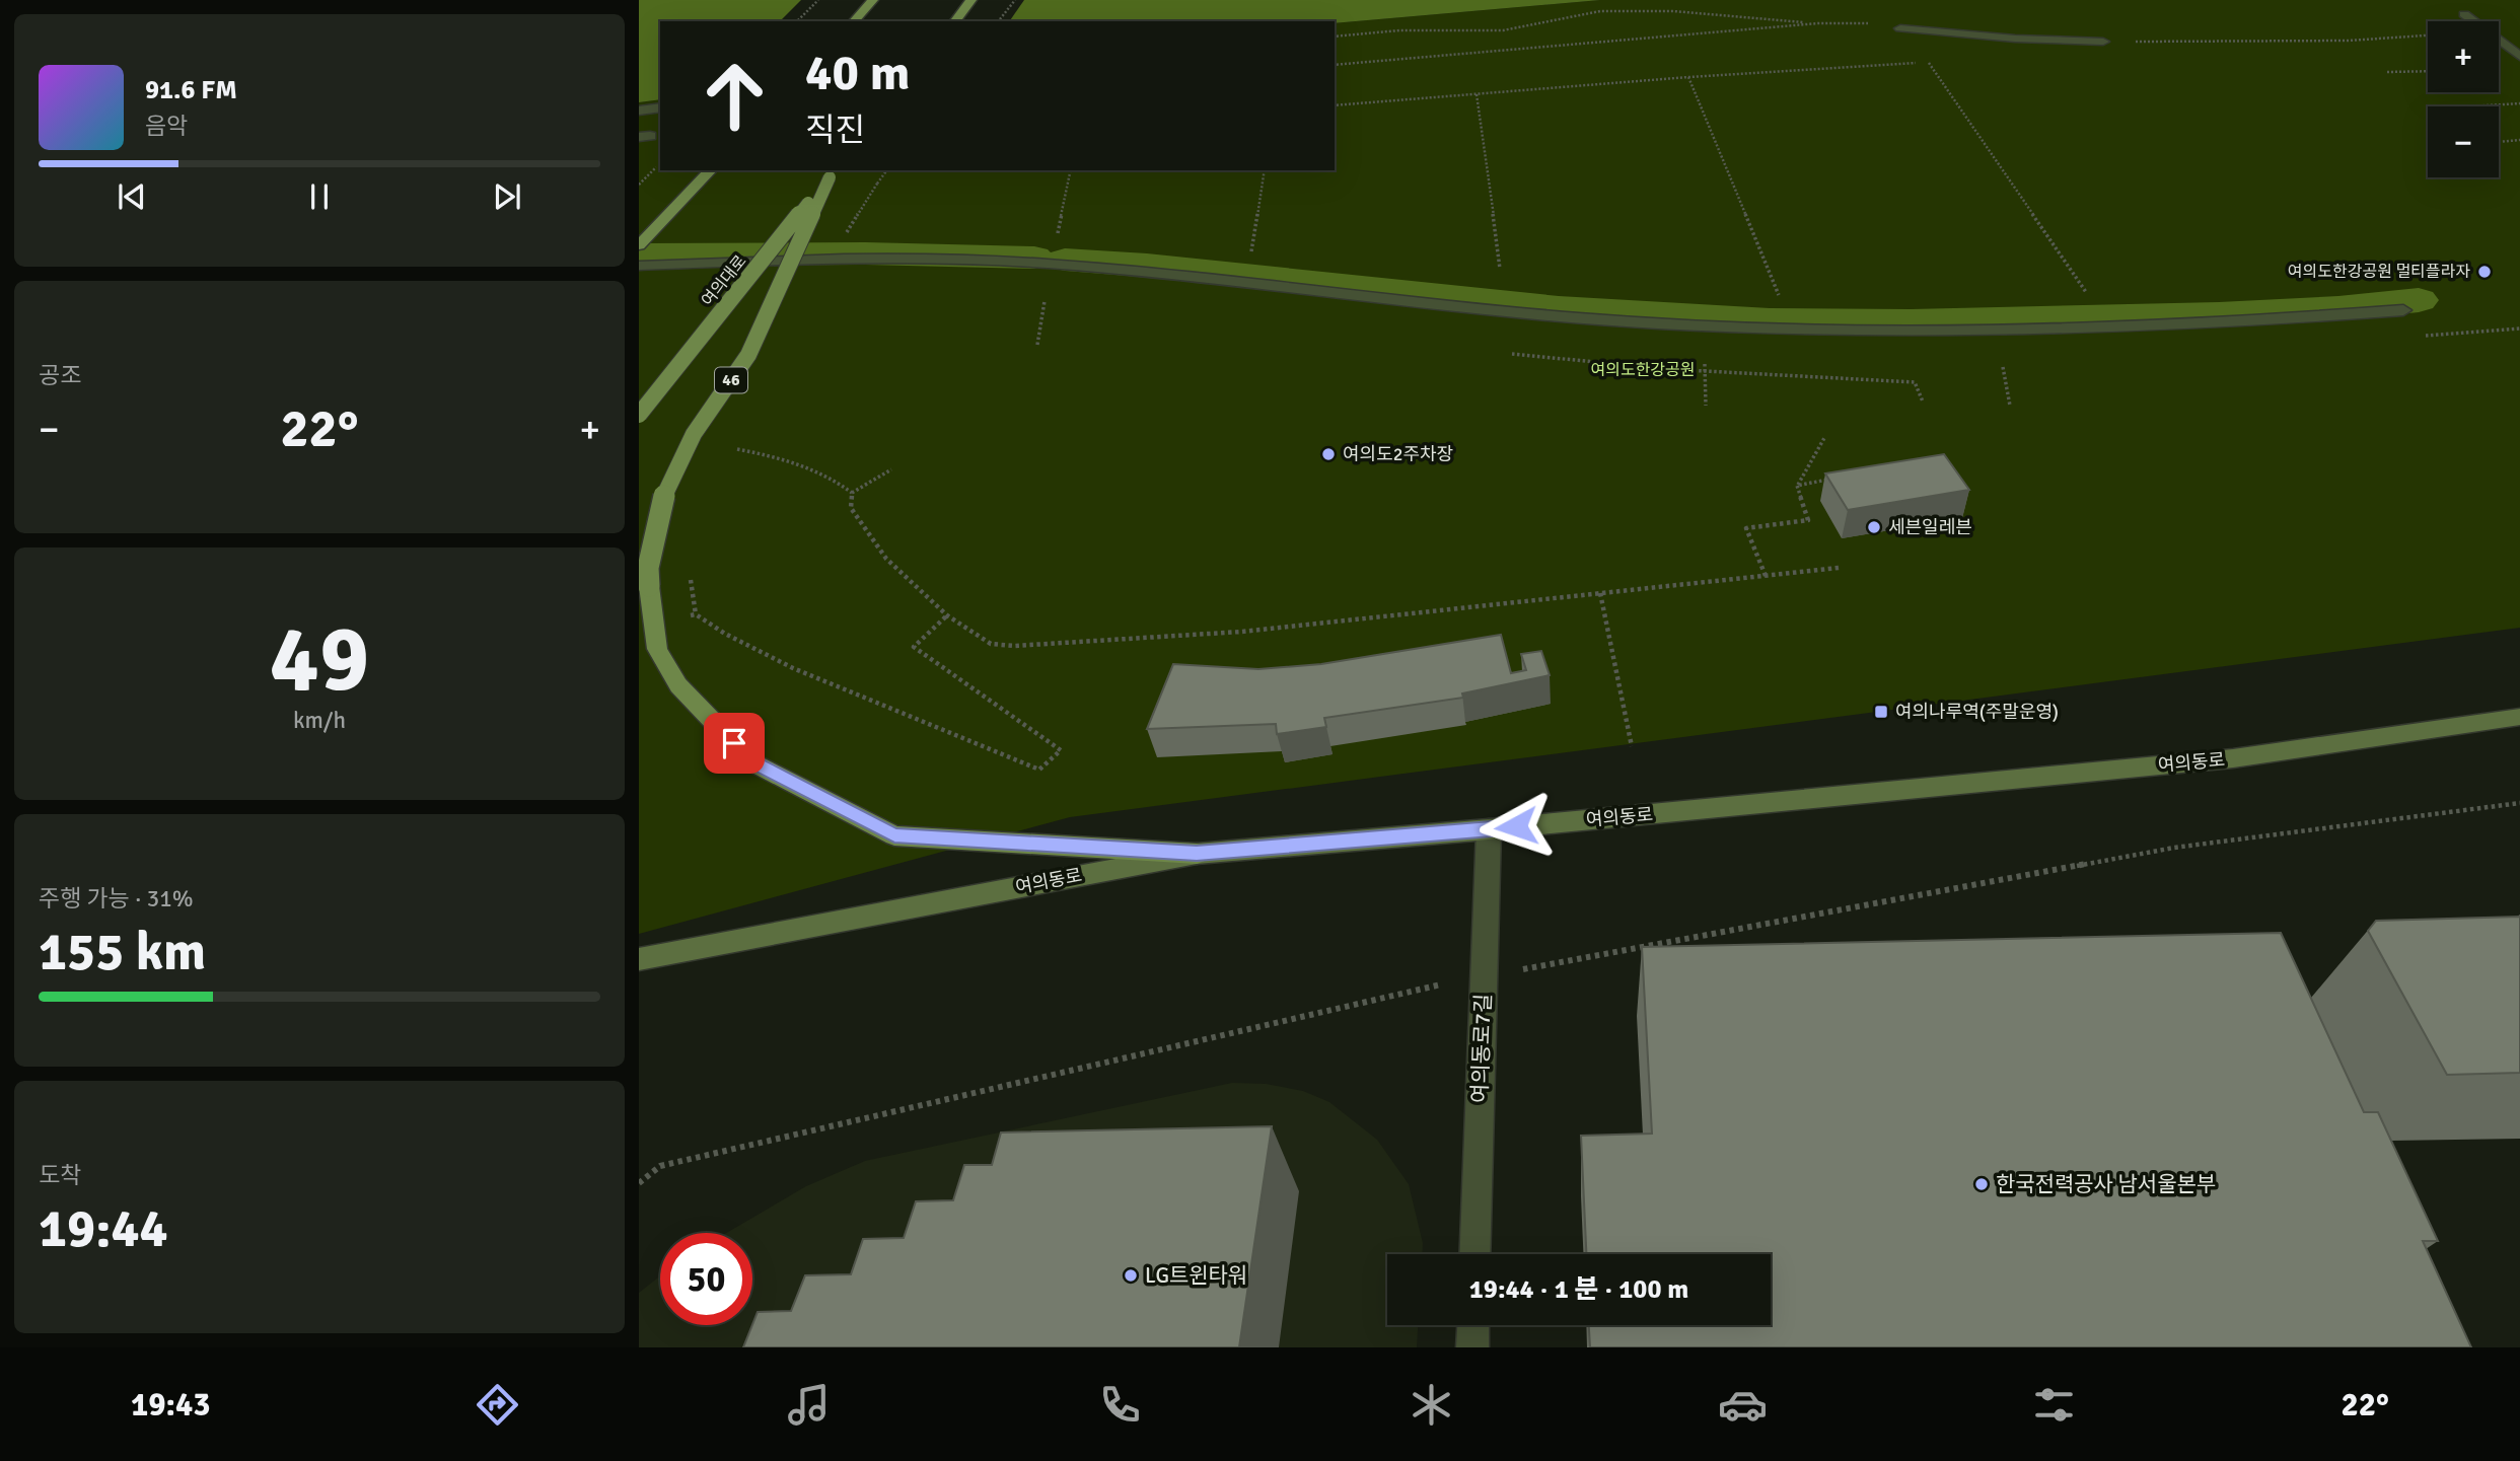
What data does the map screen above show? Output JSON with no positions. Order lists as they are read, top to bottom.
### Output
{
  "streets": {
    "main road": ["여의대로", "46", "여의동로"],
    "street": ["여의동로7길"]
  },
  "crossings": [
    ["여의대로", "46"],
    ["여의동로", "여의동로7길"]
  ],
  "parks": ["여의도한강공원"],
  "places": {
    "other": [
      "여의도한강공원 멀티플라자",
      "여의도2주차장",
      "세븐일레븐",
      "한국전력공사 남서울본부",
      "LG트윈타워"
    ],
    "transit": ["여의나루역(주말운영)"]
  },
  "page": {
    "map_buttons": ["+", "−"],
    "turn": ["40 m", "직진"],
    "song": ["91.6 FM", "음악"],
    "tile": [
      "공조",
      ["49", "km/h"],
      ["주행 가능 · 31%", "155 km"],
      ["도착", "19:44"]
    ],
    "heat": ["−", "22°", "+"],
    "limit": "50",
    "trip": "19:44 · 1 분 · 100 m",
    "tabs": ["19:43", "22°"]
  }
}
